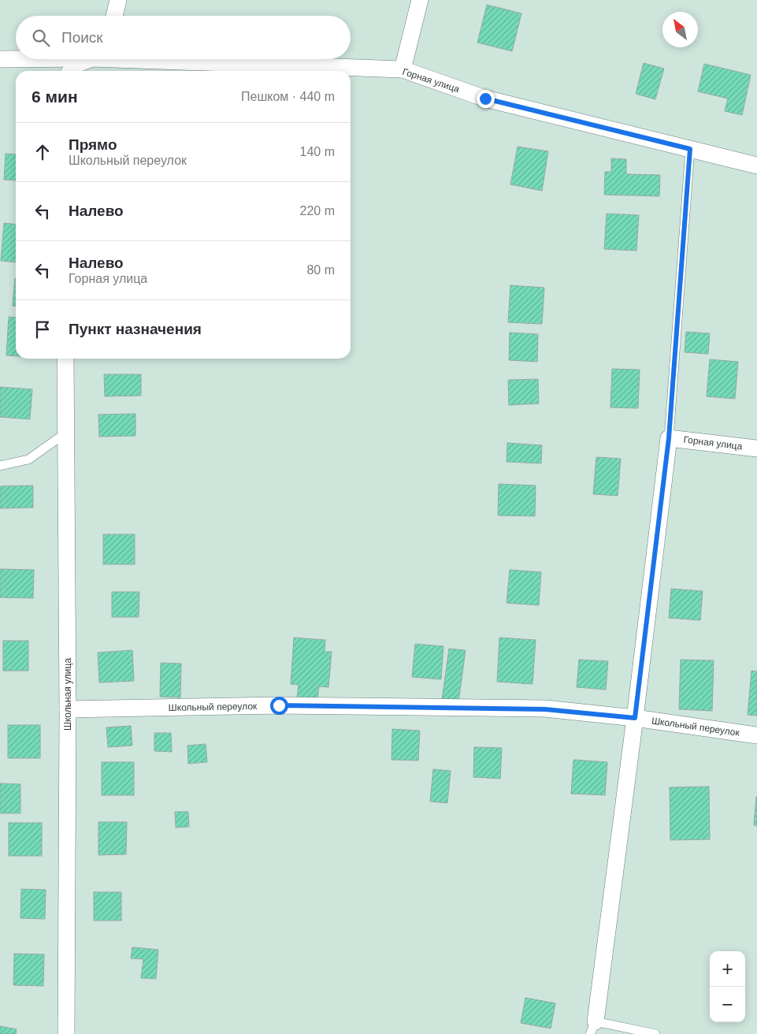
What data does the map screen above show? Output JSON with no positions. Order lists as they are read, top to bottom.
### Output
{
  "streets": {
    "street": ["Горная улица", "Школьная улица", "Школьный переулок"]
  },
  "crossings": [
    ["Школьная улица", "Школьный переулок"]
  ],
  "north": "top left",
  "page": {
    "search": "Поиск",
    "heading": ["6 мин", "Пешком · 440 m"],
    "list": [
      ["Прямо", "Школьный переулок", "140 m"],
      ["Налево", "220 m"],
      ["Налево", "Горная улица", "80 m"],
      "Пункт назначения"
    ],
    "map_buttons": ["+", "−"]
  }
}
